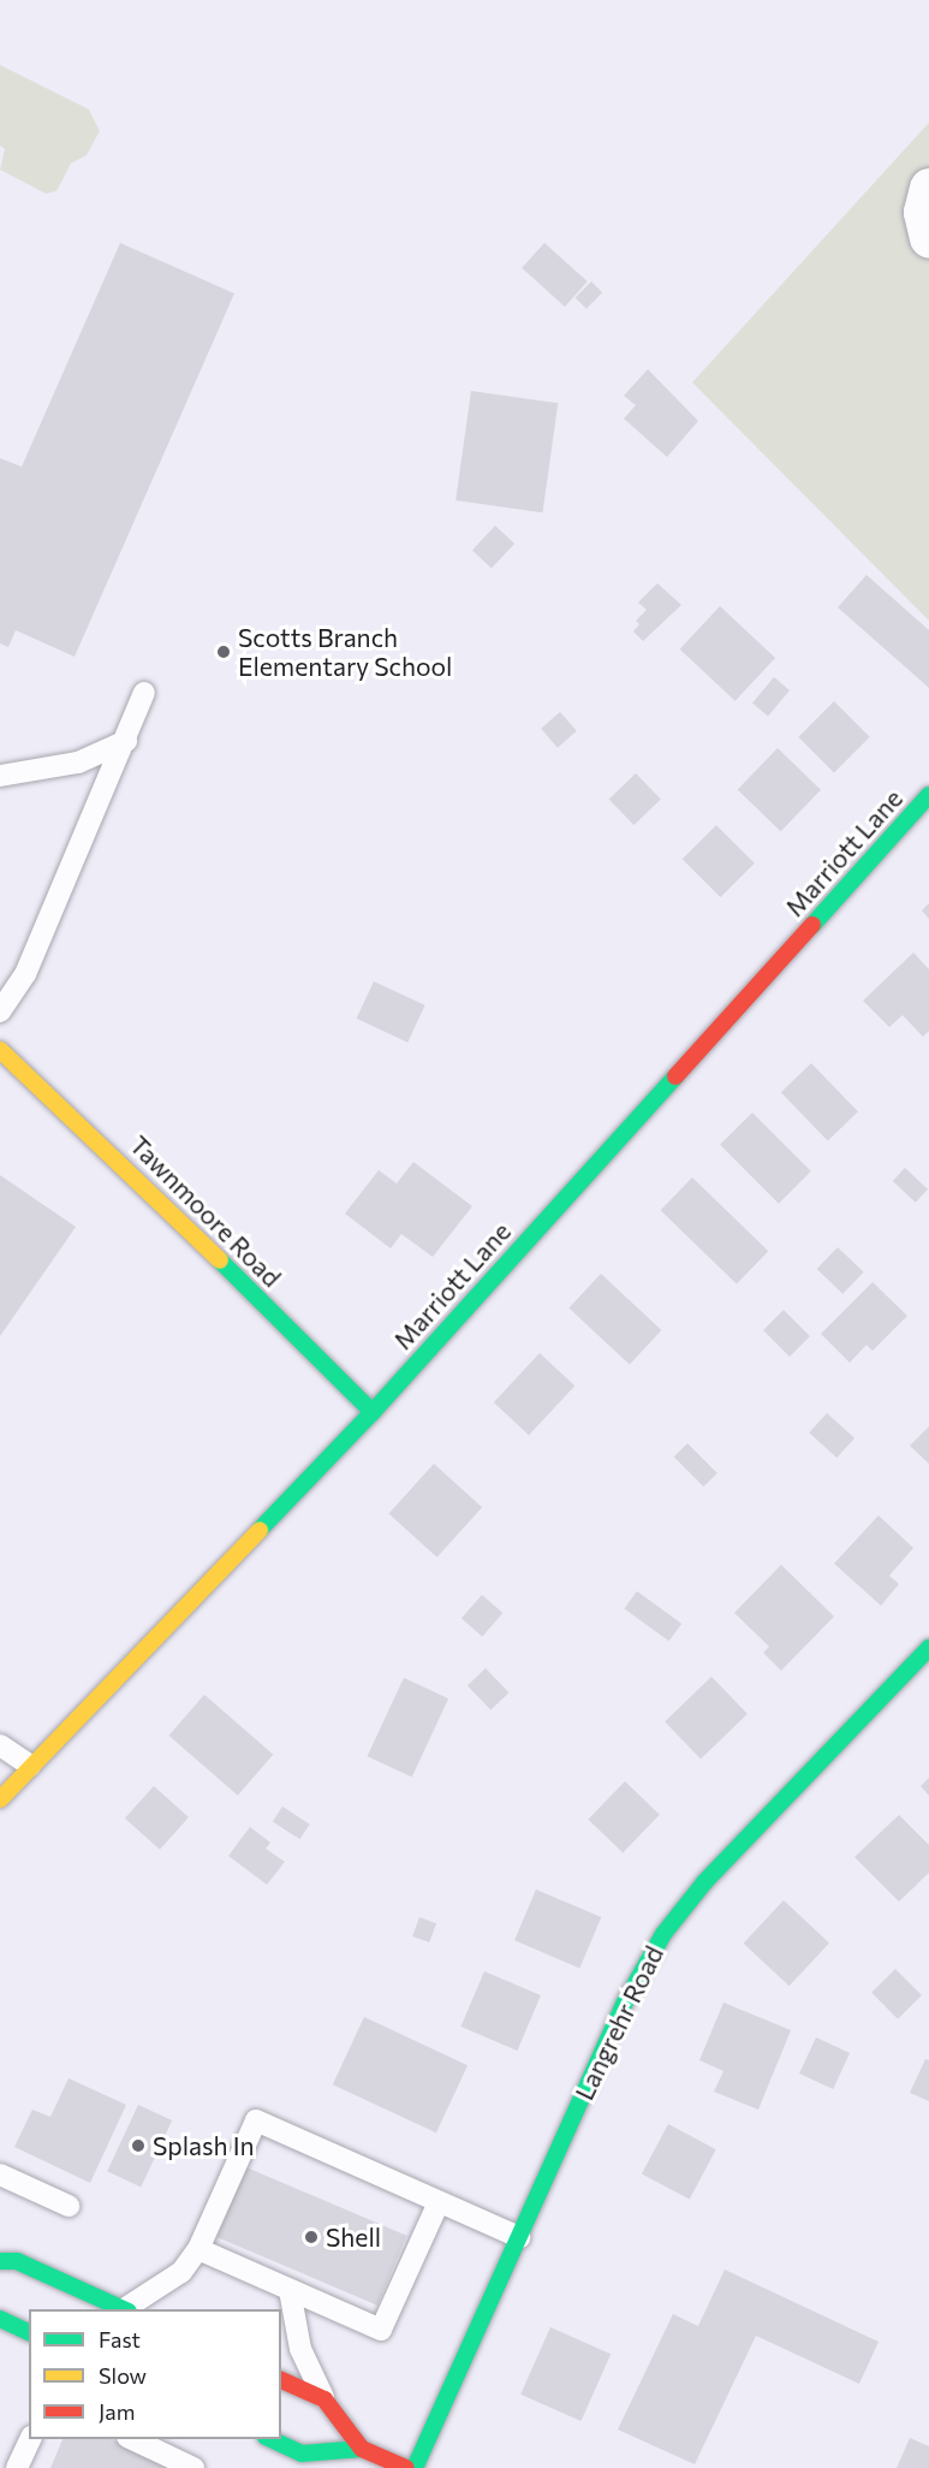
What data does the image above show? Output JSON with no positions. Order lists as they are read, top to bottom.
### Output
{
  "streets": {
    "street": ["Marriott Lane", "Tawnmoore Road", "Langrehr Road"]
  },
  "crossings": [
    ["Marriott Lane", "Tawnmoore Road"]
  ],
  "places": ["Scotts Branch Elementary School", "Splash In", "Shell"],
  "legend": ["Fast", "Slow", "Jam"]
}
